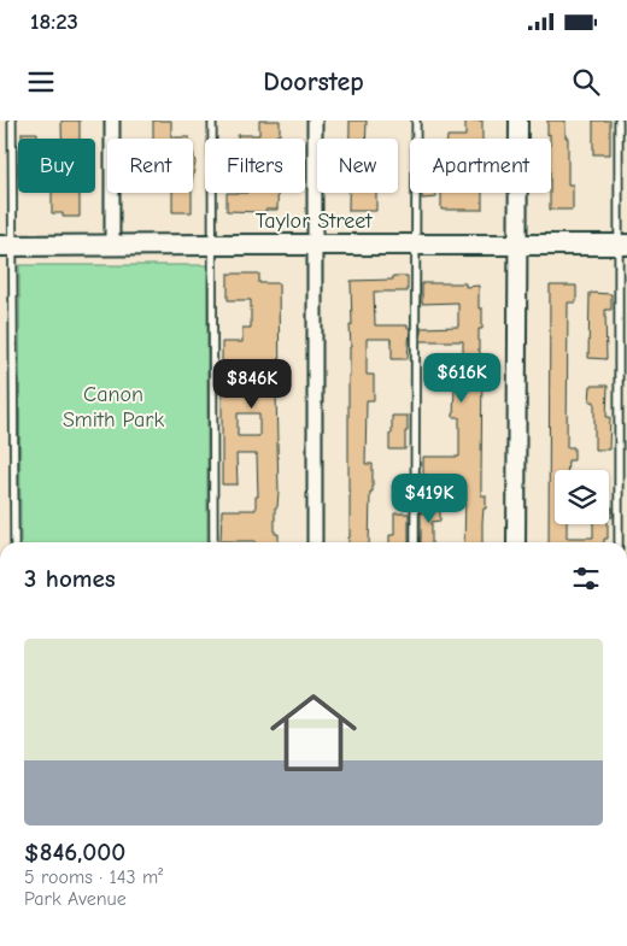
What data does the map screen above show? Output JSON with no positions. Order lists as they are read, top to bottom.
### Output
{
  "streets": {
    "main road": ["Taylor Street"]
  },
  "parks": ["Canon Smith Park"],
  "page": {
    "status": "18:23",
    "header": "Doorstep",
    "chip": [
      "Buy",
      "Rent",
      "Filters",
      "New",
      "Apartment"
    ],
    "price": ["$616K", "$846K", "$419K"],
    "heading": "3 homes",
    "list": [
      {
        "name": "$846,000",
        "note": "5 rooms · 143 m² · Park Avenue"
      }
    ]
  }
}
